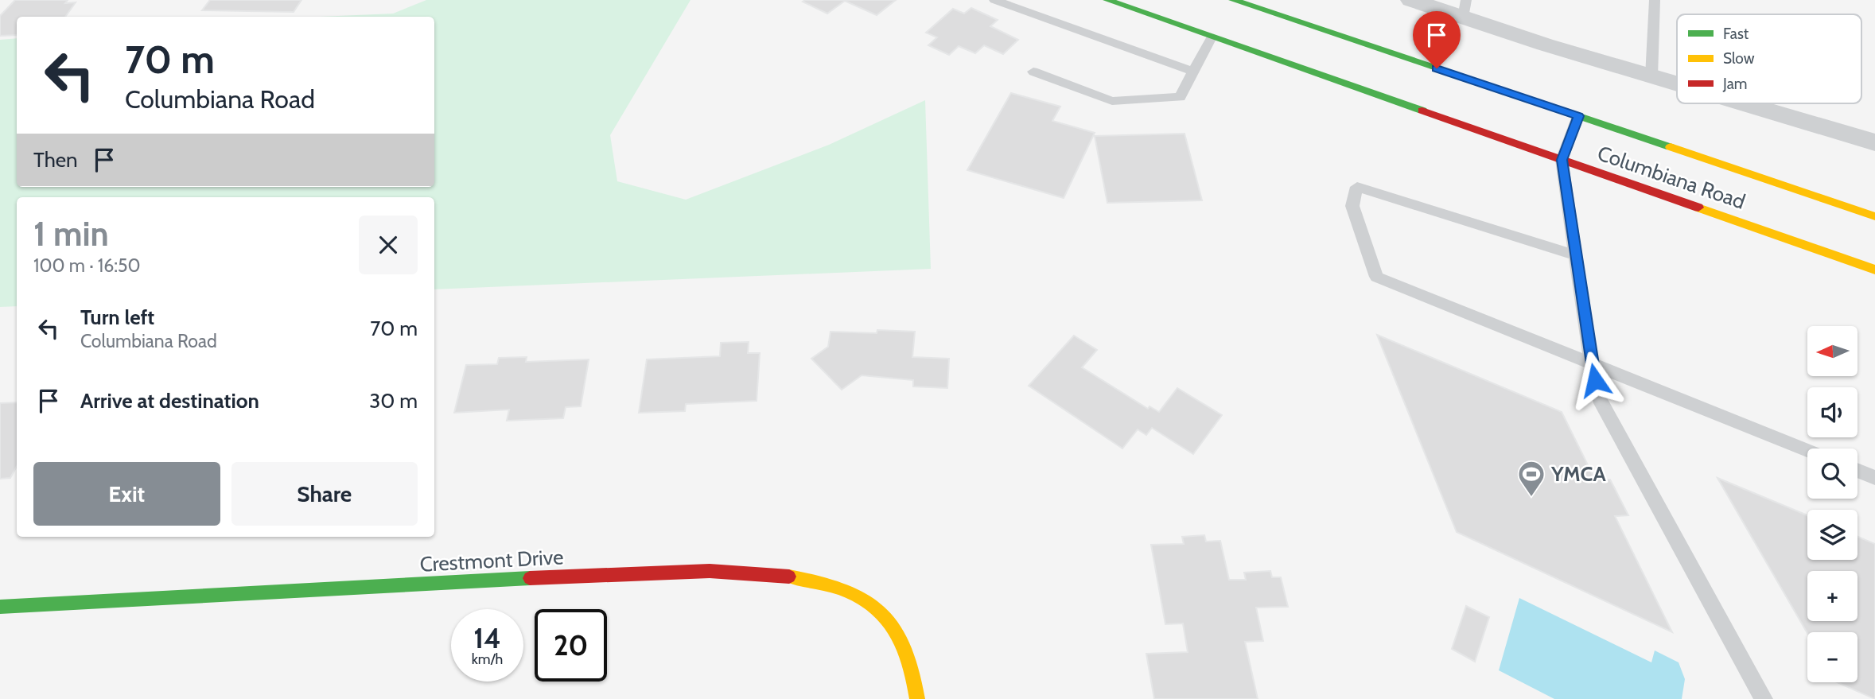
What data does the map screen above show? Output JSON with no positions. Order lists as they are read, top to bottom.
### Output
{
  "streets": {
    "main road": ["Columbiana Road", "Crestmont Drive"]
  },
  "places": {
    "sports": ["YMCA"]
  },
  "legend": ["Fast", "Slow", "Jam"],
  "north": "left",
  "page": {
    "turn": ["70 m", "Columbiana Road"],
    "then": "Then",
    "heading": ["1 min", "100 m · 16:50"],
    "list": [
      {
        "name": "Turn left",
        "note": "Columbiana Road",
        "value": "70 m"
      },
      {
        "name": "Arrive at destination",
        "value": "30 m"
      }
    ],
    "map_buttons": ["+", "−"],
    "buttons": ["Exit", "Share"],
    "speed": "14 km/h",
    "limit": "20"
  }
}
